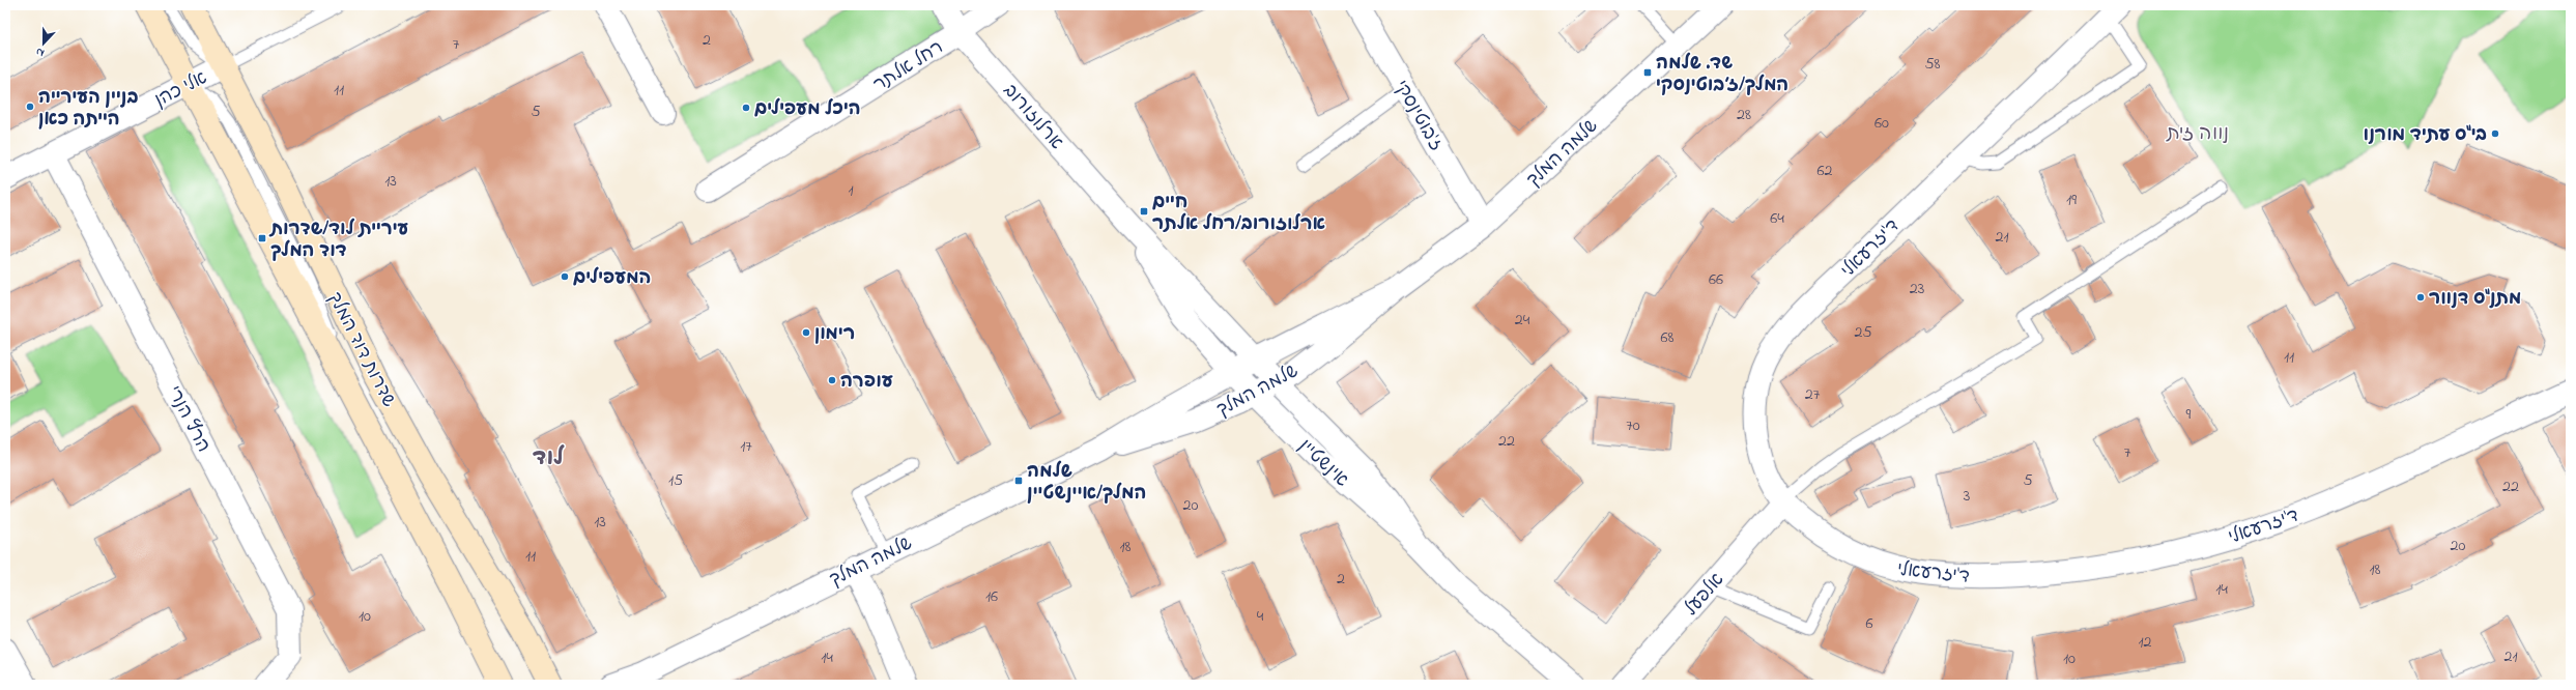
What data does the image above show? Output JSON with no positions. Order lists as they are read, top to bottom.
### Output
{
  "streets": {
    "main road": ["שדרות דוד המלך"],
    "street": [
      "רחל אלתר",
      "אלי כהן",
      "ז'בוטינסקי",
      "ארלוזורוב",
      "שלמה המלך",
      "ד'יזרעאלי",
      "הרץ הנרי",
      "אינשטיין",
      "אלפעל"
    ]
  },
  "crossings": [
    ["רחל אלתר", "ארלוזורוב"],
    ["אלי כהן", "שדרות דוד המלך"],
    ["אלי כהן", "הרץ הנרי"],
    ["ז'בוטינסקי", "שלמה המלך"],
    ["ארלוזורוב", "שלמה המלך"],
    ["ארלוזורוב", "אינשטיין"],
    ["שלמה המלך", "אינשטיין"],
    ["ד'יזרעאלי", "אלפעל"]
  ],
  "districts": ["נווה זית", "לוד"],
  "places": {
    "transit": [
      "שד. שלמה המלך/ז׳בוטינסקי",
      "חיים ארלוזורוב/רחל אלתר",
      "עיריית לוד/שדרות דוד המלך",
      "שלמה המלך/איינשטיין"
    ],
    "other": [
      "בניין העירייה הייתה כאן",
      "היכל מעפילים",
      "בי\"ס עתיד מורנו",
      "המעפילים",
      "מתנ\"ס דנוור",
      "רימון",
      "עופרה"
    ]
  },
  "house_numbers": [
    "2",
    "7",
    "58",
    "11",
    "5",
    "28",
    "60",
    "62",
    "13",
    "1",
    "19",
    "64",
    "21",
    "66",
    "23",
    "24",
    "25",
    "68",
    "11",
    "27",
    "9",
    "70",
    "22",
    "17",
    "7",
    "15",
    "5",
    "22",
    "3",
    "20",
    "13",
    "20",
    "18",
    "11",
    "18",
    "2",
    "14",
    "16",
    "10",
    "4",
    "6",
    "12",
    "21",
    "14",
    "10"
  ],
  "north": "bottom"
}
